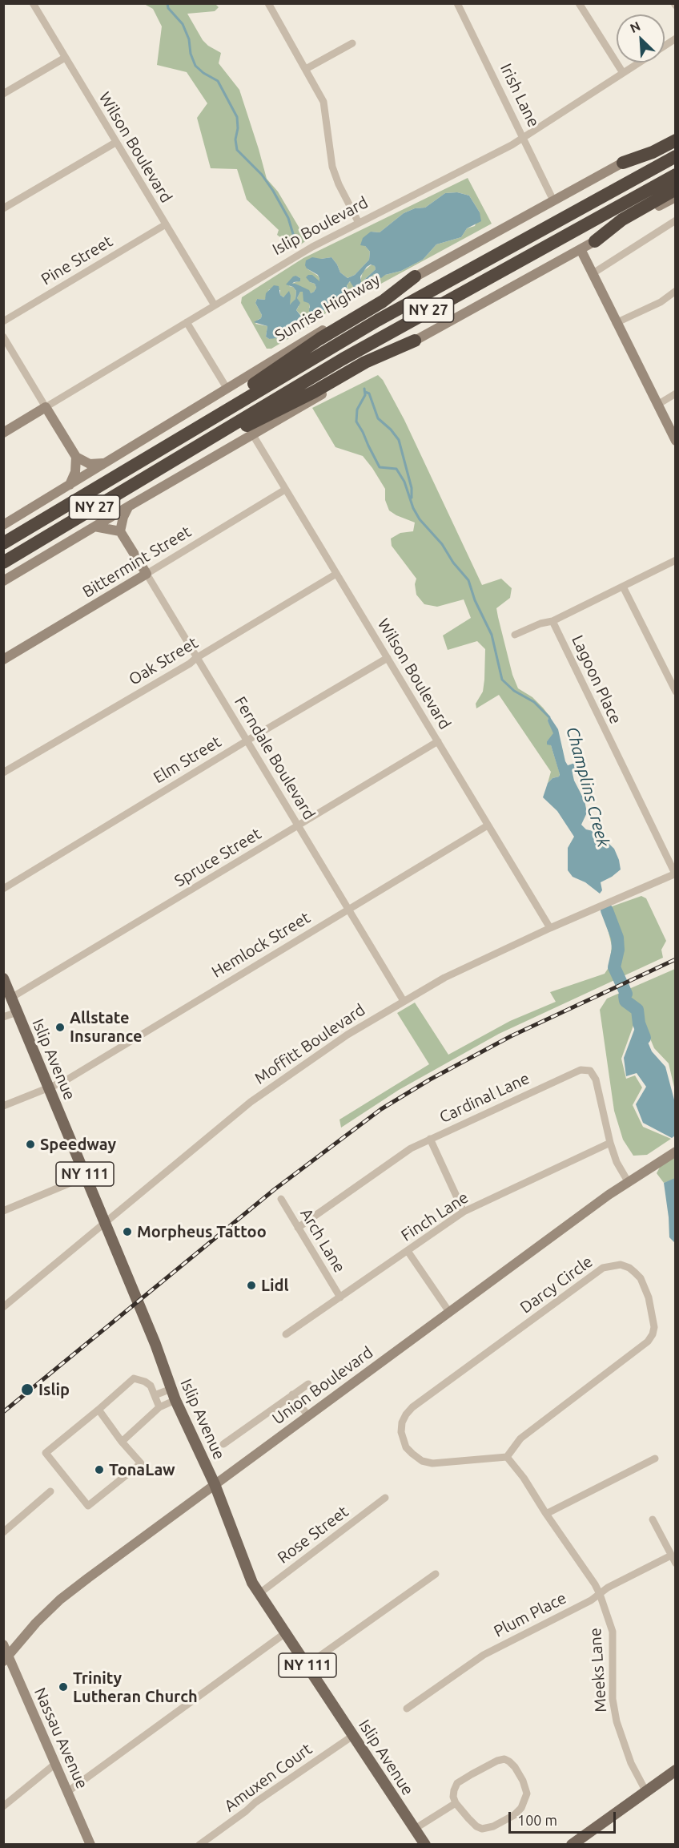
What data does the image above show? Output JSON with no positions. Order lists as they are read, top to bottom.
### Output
{
  "streets": {
    "highway": ["NY 27"],
    "main road": [
      "Islip Boulevard",
      "Sunrise Highway",
      "Bittermint Street",
      "Ferndale Boulevard",
      "Islip Avenue",
      "NY 111",
      "Union Boulevard",
      "Nassau Avenue"
    ],
    "street": [
      "Irish Lane",
      "Wilson Boulevard",
      "Pine Street",
      "Oak Street",
      "Lagoon Place",
      "Elm Street",
      "Spruce Street",
      "Hemlock Street",
      "Moffitt Boulevard",
      "Cardinal Lane",
      "Finch Lane",
      "Arch Lane",
      "Darcy Circle",
      "Rose Street",
      "Plum Place",
      "Meeks Lane",
      "Amuxen Court"
    ]
  },
  "crossings": [
    ["Irish Lane", "Islip Boulevard"],
    ["Irish Lane", "Sunrise Highway"],
    ["Wilson Boulevard", "Islip Boulevard"],
    ["Wilson Boulevard", "Pine Street"],
    ["Wilson Boulevard", "Bittermint Street"],
    ["Wilson Boulevard", "Oak Street"],
    ["Wilson Boulevard", "Elm Street"],
    ["Wilson Boulevard", "Spruce Street"],
    ["Wilson Boulevard", "Hemlock Street"],
    ["Wilson Boulevard", "Moffitt Boulevard"],
    ["Bittermint Street", "Ferndale Boulevard"],
    ["Oak Street", "Ferndale Boulevard"],
    ["Lagoon Place", "Moffitt Boulevard"],
    ["Ferndale Boulevard", "Elm Street"],
    ["Ferndale Boulevard", "Spruce Street"],
    ["Ferndale Boulevard", "Hemlock Street"],
    ["Ferndale Boulevard", "Moffitt Boulevard"],
    ["Spruce Street", "Islip Avenue"],
    ["Hemlock Street", "Islip Avenue"],
    ["Moffitt Boulevard", "Islip Avenue"],
    ["Islip Avenue", "Union Boulevard"],
    ["Islip Avenue", "Rose Street"],
    ["Islip Avenue", "Amuxen Court"],
    ["Cardinal Lane", "Finch Lane"],
    ["Cardinal Lane", "Arch Lane"],
    ["Cardinal Lane", "Union Boulevard"],
    ["Finch Lane", "Arch Lane"],
    ["Darcy Circle", "Meeks Lane"],
    ["Union Boulevard", "Nassau Avenue"],
    ["Plum Place", "Meeks Lane"]
  ],
  "water": ["Champlins Creek"],
  "places": [
    "Allstate Insurance",
    "Speedway",
    "Morpheus Tattoo",
    "Lidl",
    "Islip",
    "TonaLaw",
    "Trinity Lutheran Church"
  ],
  "scale_bar": "100 m",
  "north": "top left"
}
